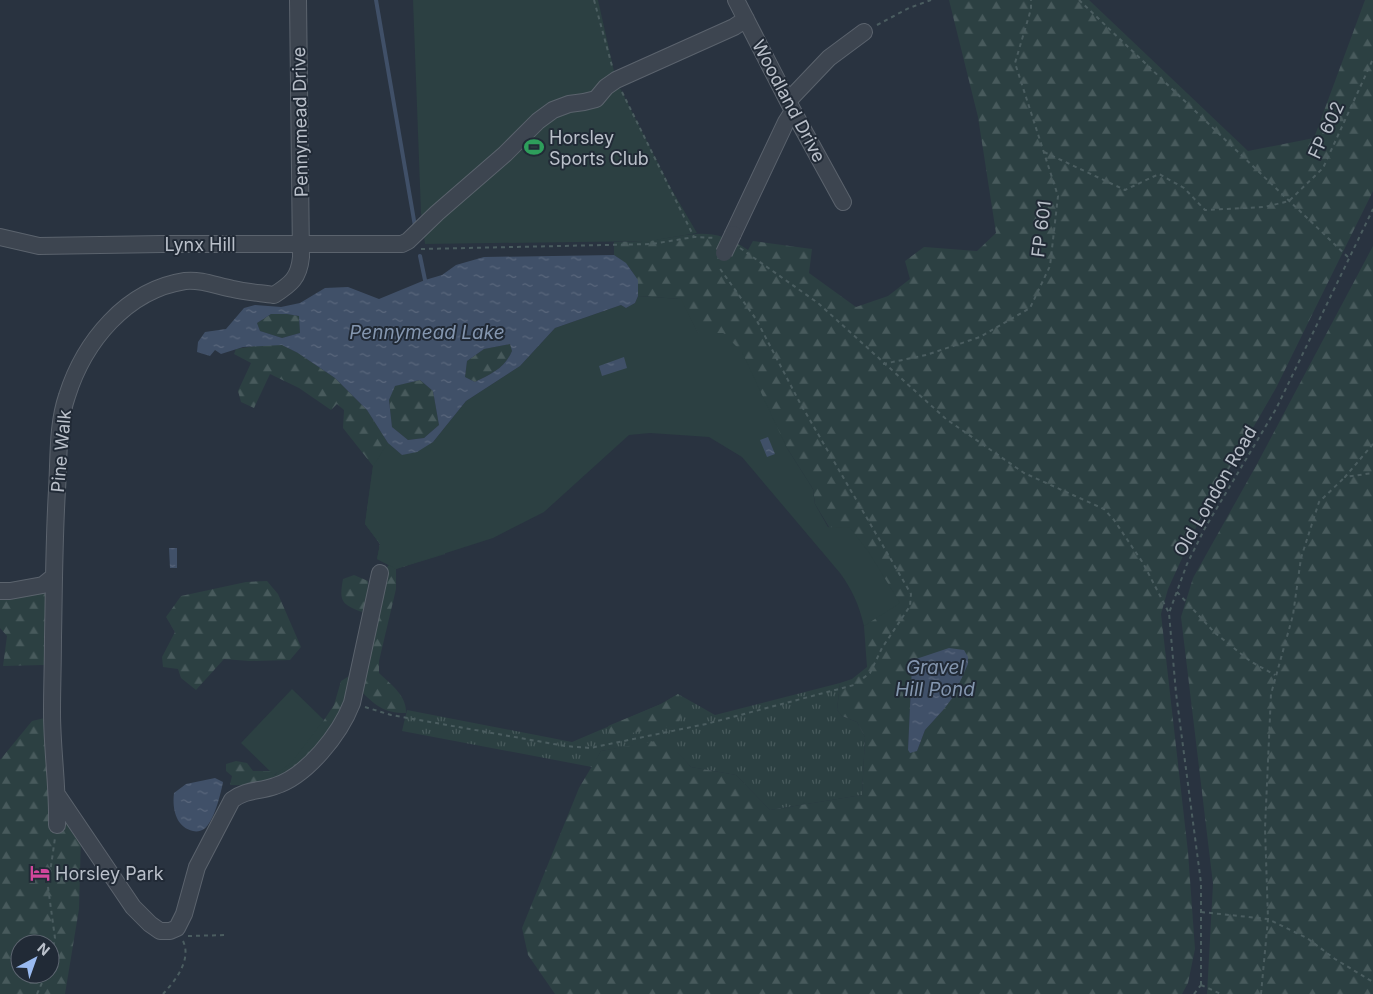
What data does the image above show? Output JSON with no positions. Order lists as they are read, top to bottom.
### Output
{
  "streets": {
    "street": [
      "Woodland Drive",
      "Pennymead Drive",
      "Lynx Hill",
      "Pine Walk"
    ],
    "path": ["FP 602", "FP 601", "Old London Road"]
  },
  "crossings": [
    ["Pennymead Drive", "Lynx Hill"],
    ["Pennymead Drive", "Pine Walk"],
    ["Lynx Hill", "Pine Walk"]
  ],
  "water": ["Pennymead Lake", "Gravel Hill Pond"],
  "places": {
    "sports": ["Horsley Sports Club"],
    "hotel": ["Horsley Park"]
  },
  "north": "top right"
}
